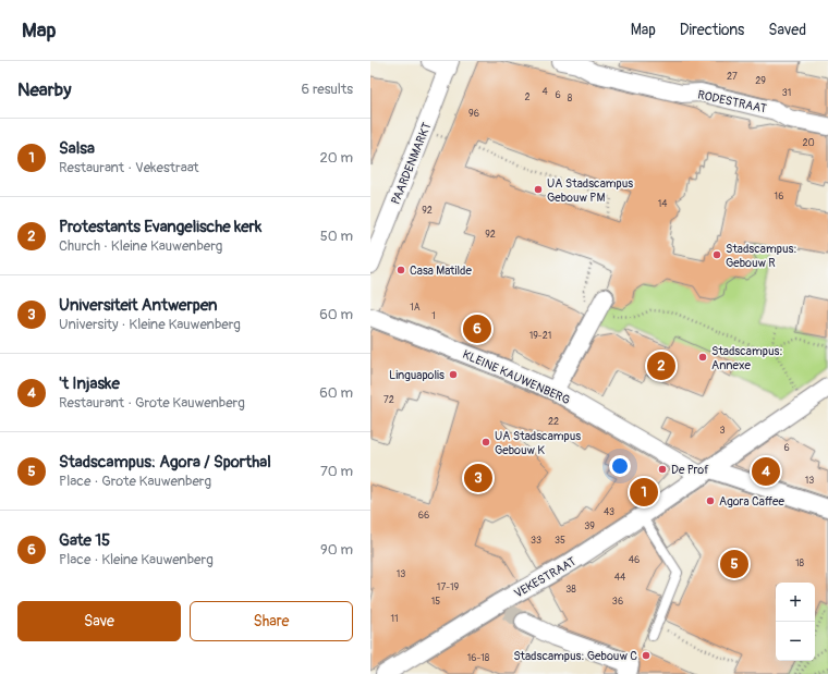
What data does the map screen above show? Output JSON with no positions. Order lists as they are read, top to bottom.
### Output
{
  "streets": {
    "street": [
      "RODESTRAAT",
      "PAARDENMARKT",
      "KLEINE KAUWENBERG",
      "VEKESTRAAT"
    ]
  },
  "crossings": [
    ["KLEINE KAUWENBERG", "VEKESTRAAT"]
  ],
  "places": [
    "UA Stadscampus Gebouw PM",
    "Stadscampus: Gebouw R",
    "Casa Matilde",
    "Stadscampus: Annexe",
    "Linguapolis",
    "UA Stadscampus Gebouw K",
    "De Prof",
    "Agora Caffee",
    "Stadscampus: Gebouw C"
  ],
  "house_numbers": [
    "27",
    "29",
    "4",
    "31",
    "6",
    "2",
    "8",
    "96",
    "20",
    "16",
    "14",
    "92",
    "92",
    "1A",
    "1",
    "19-21",
    "72",
    "22",
    "3",
    "6",
    "13",
    "43",
    "66",
    "39",
    "33",
    "35",
    "46",
    "18",
    "13",
    "44",
    "17-19",
    "38",
    "15",
    "36",
    "11",
    "16-18"
  ],
  "page": {
    "header": "Map",
    "nav": ["Map", "Directions", "Saved"],
    "heading": ["Nearby", "6 results"],
    "list": [
      {
        "mark": "1",
        "name": "Salsa",
        "note": "Restaurant · Vekestraat",
        "value": "20 m"
      },
      {
        "mark": "2",
        "name": "Protestants Evangelische kerk",
        "note": "Church · Kleine Kauwenberg",
        "value": "50 m"
      },
      {
        "mark": "3",
        "name": "Universiteit Antwerpen",
        "note": "University · Kleine Kauwenberg",
        "value": "60 m"
      },
      {
        "mark": "4",
        "name": "'t Injaske",
        "note": "Restaurant · Grote Kauwenberg",
        "value": "60 m"
      },
      {
        "mark": "5",
        "name": "Stadscampus: Agora / Sporthal",
        "note": "Place · Grote Kauwenberg",
        "value": "70 m"
      },
      {
        "mark": "6",
        "name": "Gate 15",
        "note": "Place · Kleine Kauwenberg",
        "value": "90 m"
      }
    ],
    "pins": [
      "6",
      "2",
      "4",
      "3",
      "1",
      "5"
    ],
    "map_buttons": ["+", "−"],
    "buttons": ["Save", "Share"]
  }
}
